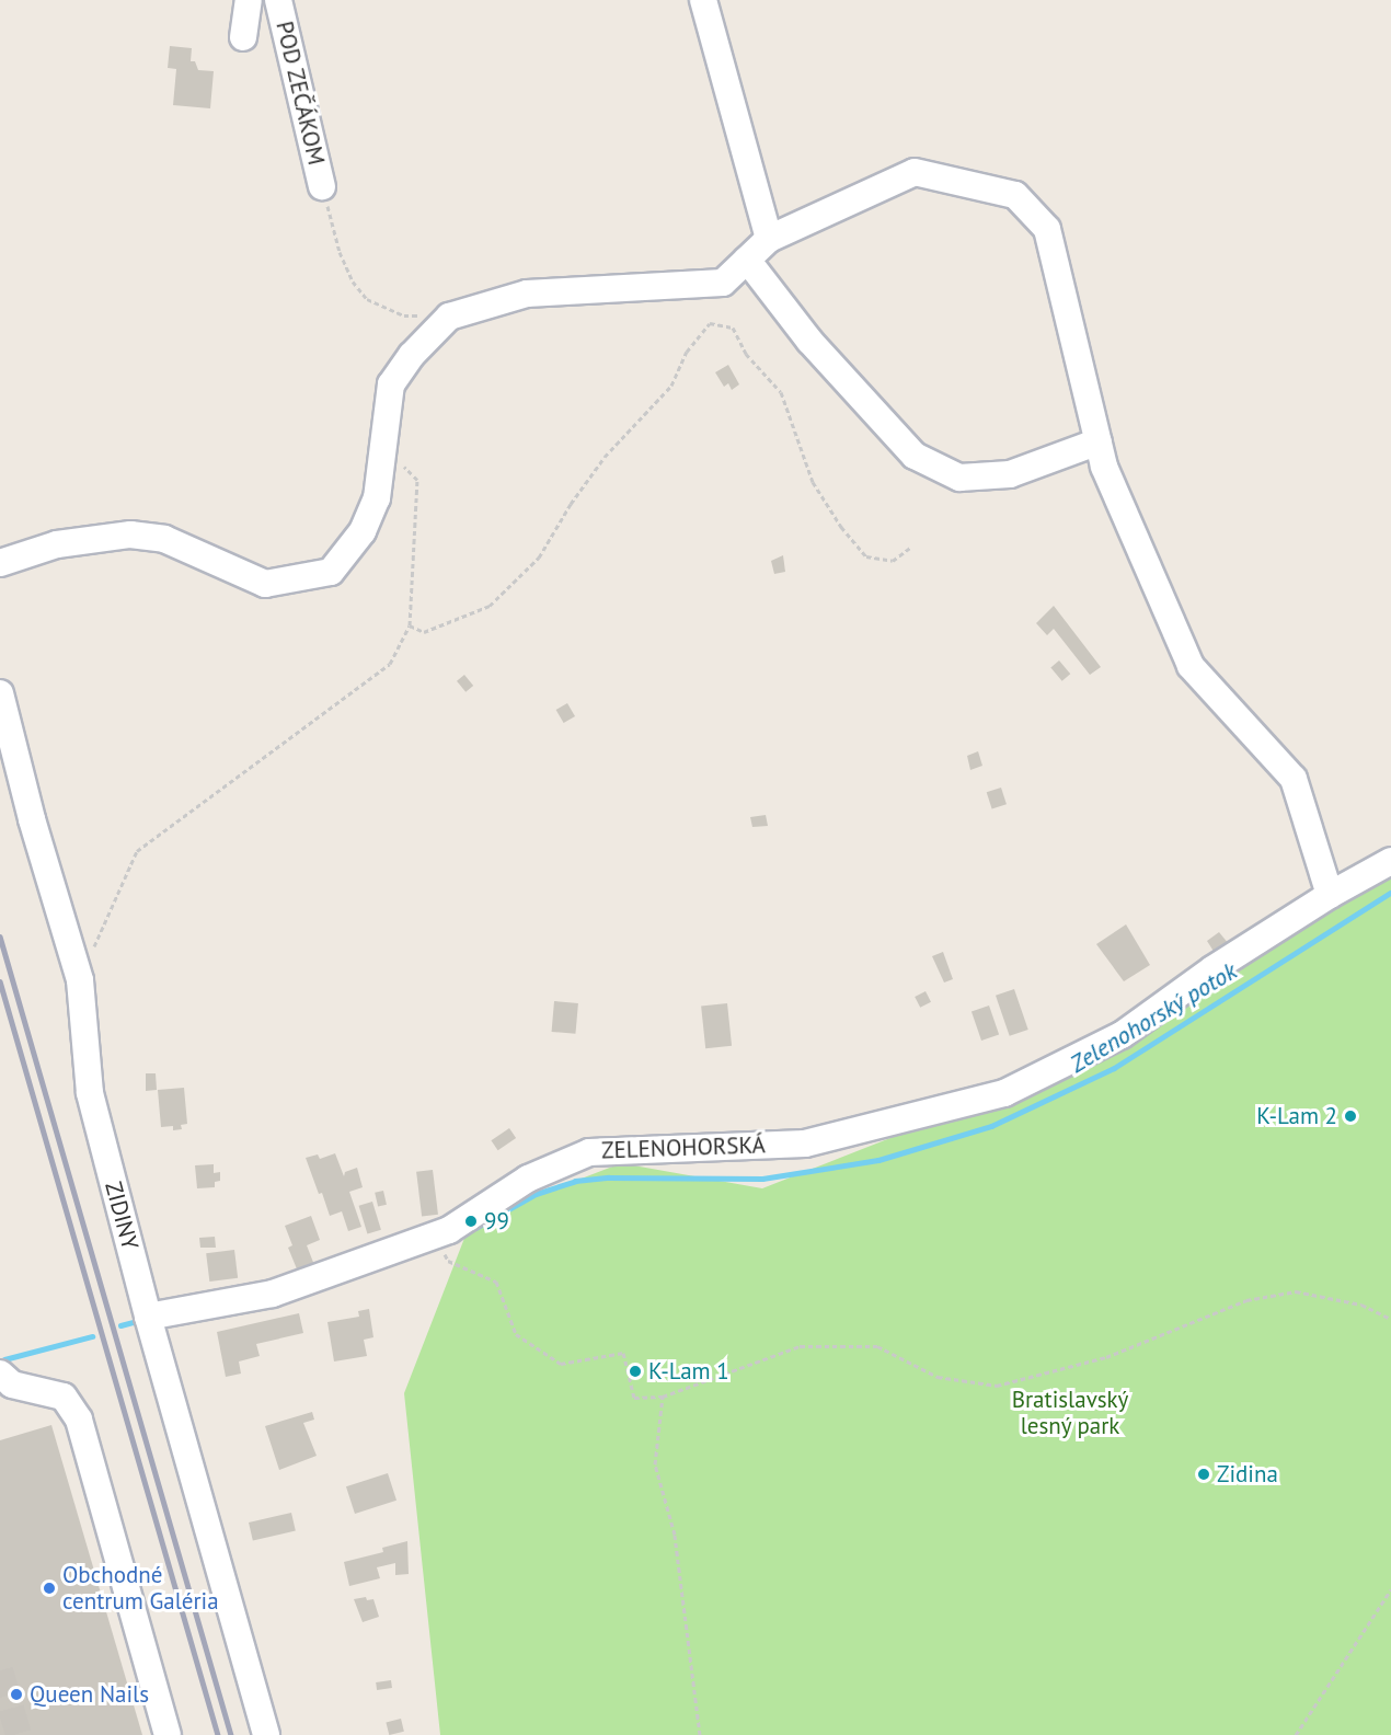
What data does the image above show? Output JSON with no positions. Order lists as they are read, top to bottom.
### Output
{
  "streets": {
    "street": ["POD ZEČÁKOM", "ZELENOHORSKÁ", "ZIDINY"]
  },
  "crossings": [
    ["ZELENOHORSKÁ", "ZIDINY"]
  ],
  "water": ["Zelenohorský potok"],
  "parks": ["Bratislavský lesný park"],
  "places": [
    "K-Lam 2",
    "99",
    "K-Lam 1",
    "Zidina",
    "Obchodné centrum Galéria",
    "Queen Nails"
  ]
}
